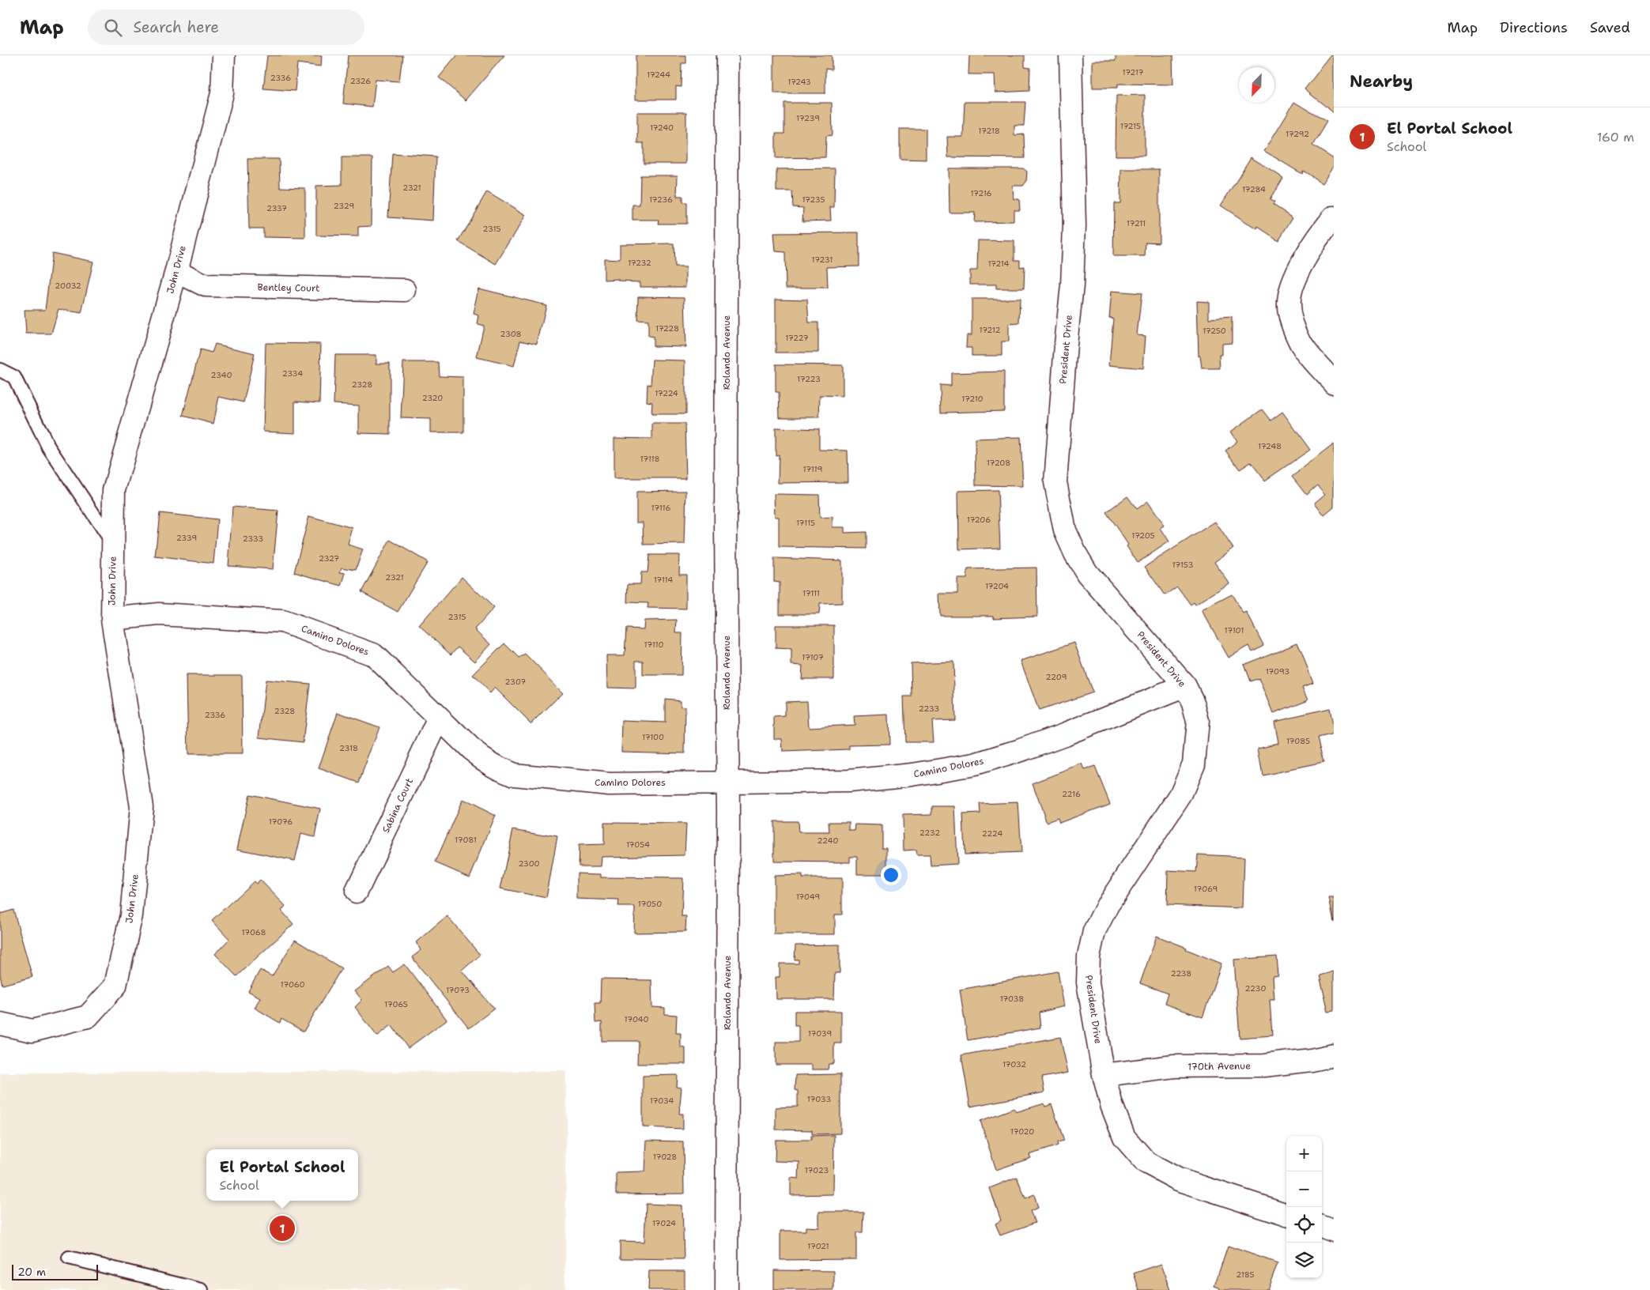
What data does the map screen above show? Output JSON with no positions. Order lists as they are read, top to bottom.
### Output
{
  "streets": {
    "street": [
      "John Drive",
      "Bentley Court",
      "President Drive",
      "Rolando Avenue",
      "Camino Dolores",
      "Sabina Court",
      "170th Avenue"
    ]
  },
  "crossings": [
    ["John Drive", "Bentley Court"],
    ["John Drive", "Camino Dolores"],
    ["President Drive", "Camino Dolores"],
    ["President Drive", "170th Avenue"],
    ["Rolando Avenue", "Camino Dolores"],
    ["Camino Dolores", "Sabina Court"]
  ],
  "house_numbers": [
    "17217",
    "17244",
    "2336",
    "2326",
    "17243",
    "17239",
    "17215",
    "17240",
    "17218",
    "17292",
    "2321",
    "17284",
    "17216",
    "17236",
    "17235",
    "2329",
    "2337",
    "17211",
    "2315",
    "17231",
    "17232",
    "17214",
    "20032",
    "17228",
    "17212",
    "17250",
    "2308",
    "17227",
    "2334",
    "2340",
    "17223",
    "2328",
    "17224",
    "2320",
    "17210",
    "17248",
    "17118",
    "17208",
    "17119",
    "17116",
    "17206",
    "17115",
    "17205",
    "2339",
    "2333",
    "2327",
    "17153",
    "2321",
    "17114",
    "17204",
    "17111",
    "2315",
    "17101",
    "17110",
    "17107",
    "17093",
    "2209",
    "2307",
    "2233",
    "2328",
    "2336",
    "17100",
    "17085",
    "2318",
    "2216",
    "17076",
    "2232",
    "2224",
    "17081",
    "2240",
    "17054",
    "2300",
    "17069",
    "17049",
    "17050",
    "17068",
    "2238",
    "17060",
    "2230",
    "17073",
    "17038",
    "17065",
    "17040",
    "17039",
    "17032",
    "17033",
    "17034",
    "17020",
    "17028",
    "17023",
    "17024",
    "17021",
    "2185"
  ],
  "scale_bar": "20 m",
  "north": "bottom left",
  "page": {
    "header": "Map",
    "search": "Search here",
    "nav": ["Map", "Directions", "Saved"],
    "heading": "Nearby",
    "list": [
      {
        "mark": "1",
        "name": "El Portal School",
        "note": "School",
        "value": "160 m"
      }
    ],
    "map_buttons": ["+", "−"],
    "popup": ["El Portal School", "School"],
    "pins": "1",
    "scale": "20 m"
  }
}
